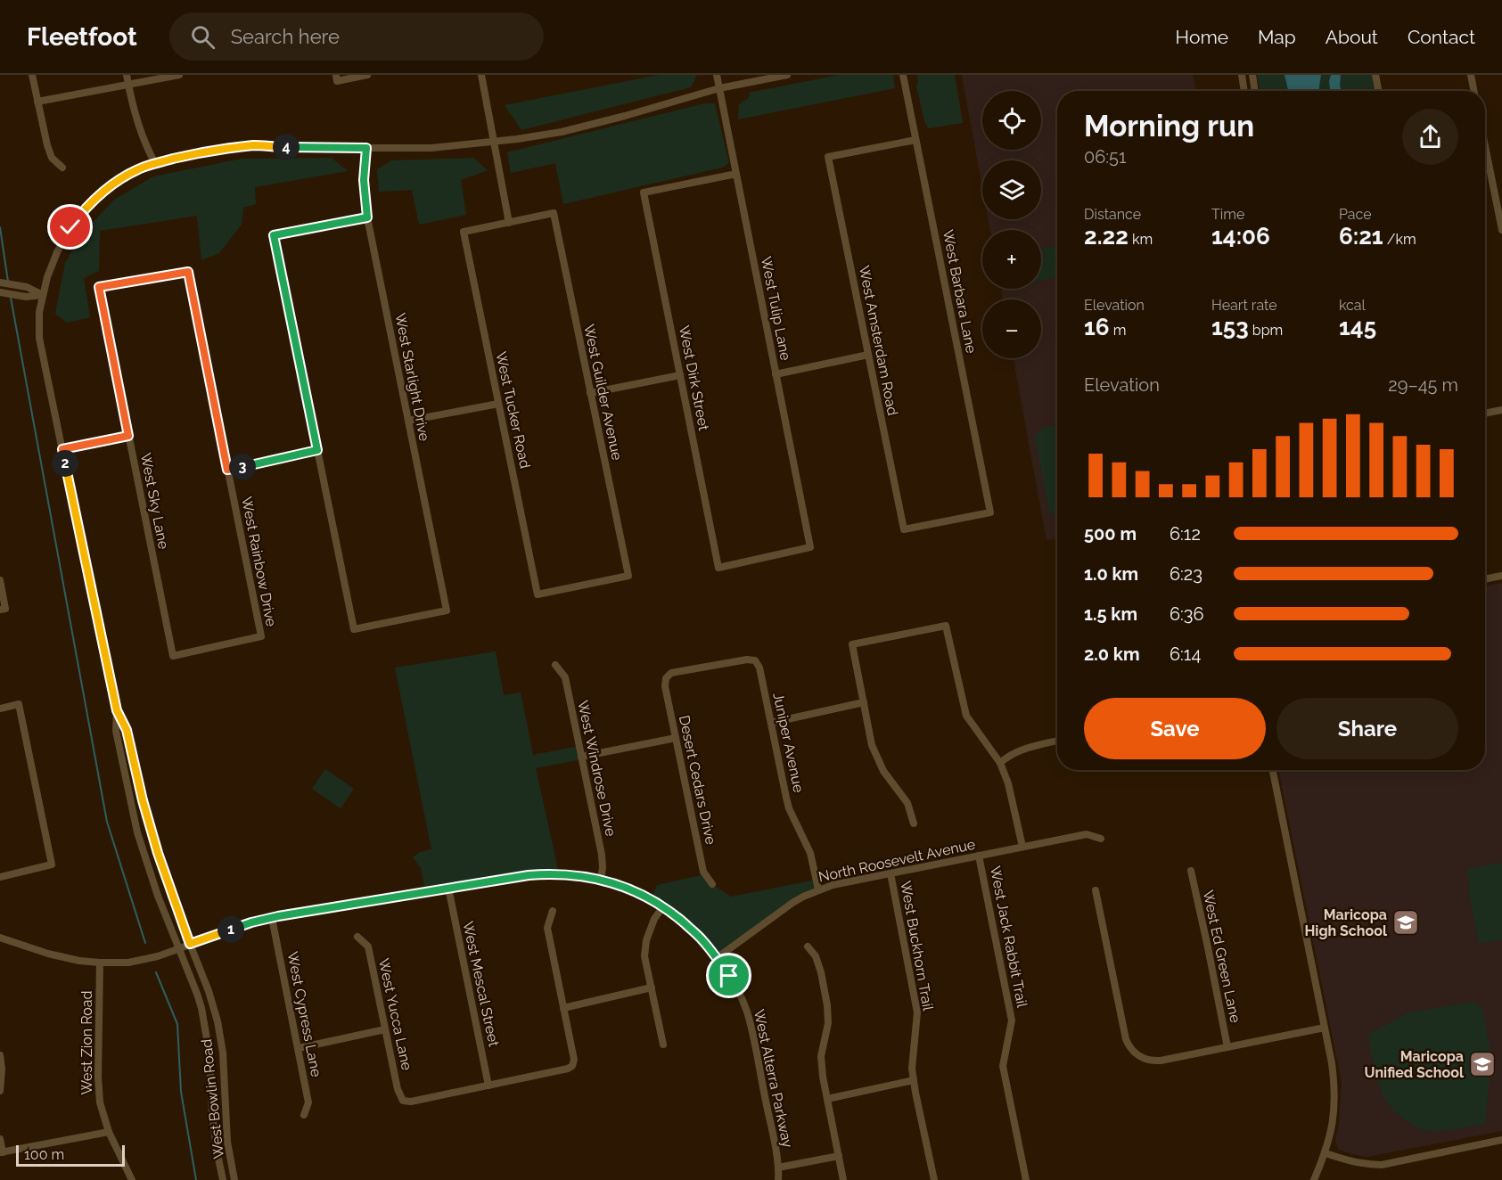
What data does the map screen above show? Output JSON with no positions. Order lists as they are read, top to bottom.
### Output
{
  "streets": {
    "street": [
      "West Barbara Lane",
      "West Tulip Lane",
      "West Amsterdam Road",
      "West Starlight Drive",
      "West Dirk Street",
      "West Guilder Avenue",
      "West Tucker Road",
      "West Sky Lane",
      "West Rainbow Drive",
      "Juniper Avenue",
      "West Windrose Drive",
      "Desert Cedars Drive",
      "North Roosevelt Avenue",
      "West Jack Rabbit Trail",
      "West Buckhorn Trail",
      "West Ed Green Lane",
      "West Mescal Street",
      "West Cypress Lane",
      "West Yucca Lane",
      "West Zion Road",
      "West Alterra Parkway",
      "West Bowlin Road"
    ]
  },
  "crossings": [
    ["West Barbara Lane", "West Amsterdam Road"],
    ["West Tulip Lane", "West Dirk Street"],
    ["West Tulip Lane", "West Bowlin Road"],
    ["West Starlight Drive", "West Bowlin Road"],
    ["West Guilder Avenue", "West Tucker Road"],
    ["West Sky Lane", "West Rainbow Drive"],
    ["Juniper Avenue", "Desert Cedars Drive"],
    ["Juniper Avenue", "North Roosevelt Avenue"],
    ["West Windrose Drive", "West Alterra Parkway"],
    ["North Roosevelt Avenue", "West Jack Rabbit Trail"],
    ["North Roosevelt Avenue", "West Buckhorn Trail"],
    ["North Roosevelt Avenue", "West Alterra Parkway"],
    ["West Mescal Street", "West Yucca Lane"],
    ["West Mescal Street", "West Alterra Parkway"],
    ["West Cypress Lane", "West Alterra Parkway"],
    ["West Zion Road", "West Alterra Parkway"],
    ["West Alterra Parkway", "West Bowlin Road"]
  ],
  "places": {
    "school or university": ["Maricopa High School", "Maricopa Unified School"]
  },
  "scale_bar": "100 m",
  "page": {
    "header": "Fleetfoot",
    "search": "Search here",
    "nav": [
      "Home",
      "Map",
      "About",
      "Contact"
    ],
    "map_buttons": ["+", "−"],
    "heading": ["Morning run", "06:51"],
    "pins": [
      "4",
      "2",
      "3",
      "1"
    ],
    "stats": [
      ["Distance", "2.22 km"],
      ["Time", "14:06"],
      ["Pace", "6:21 /km"],
      ["Elevation", "16 m"],
      ["Heart rate", "153 bpm"],
      ["kcal", "145"]
    ],
    "chart": ["Elevation", "29–45 m"],
    "list": [
      {
        "name": "500 m",
        "note": "6:12"
      },
      {
        "name": "1.0 km",
        "note": "6:23"
      },
      {
        "name": "1.5 km",
        "note": "6:36"
      },
      {
        "name": "2.0 km",
        "note": "6:14"
      }
    ],
    "buttons": ["Save", "Share"],
    "scale": "100 m"
  }
}
